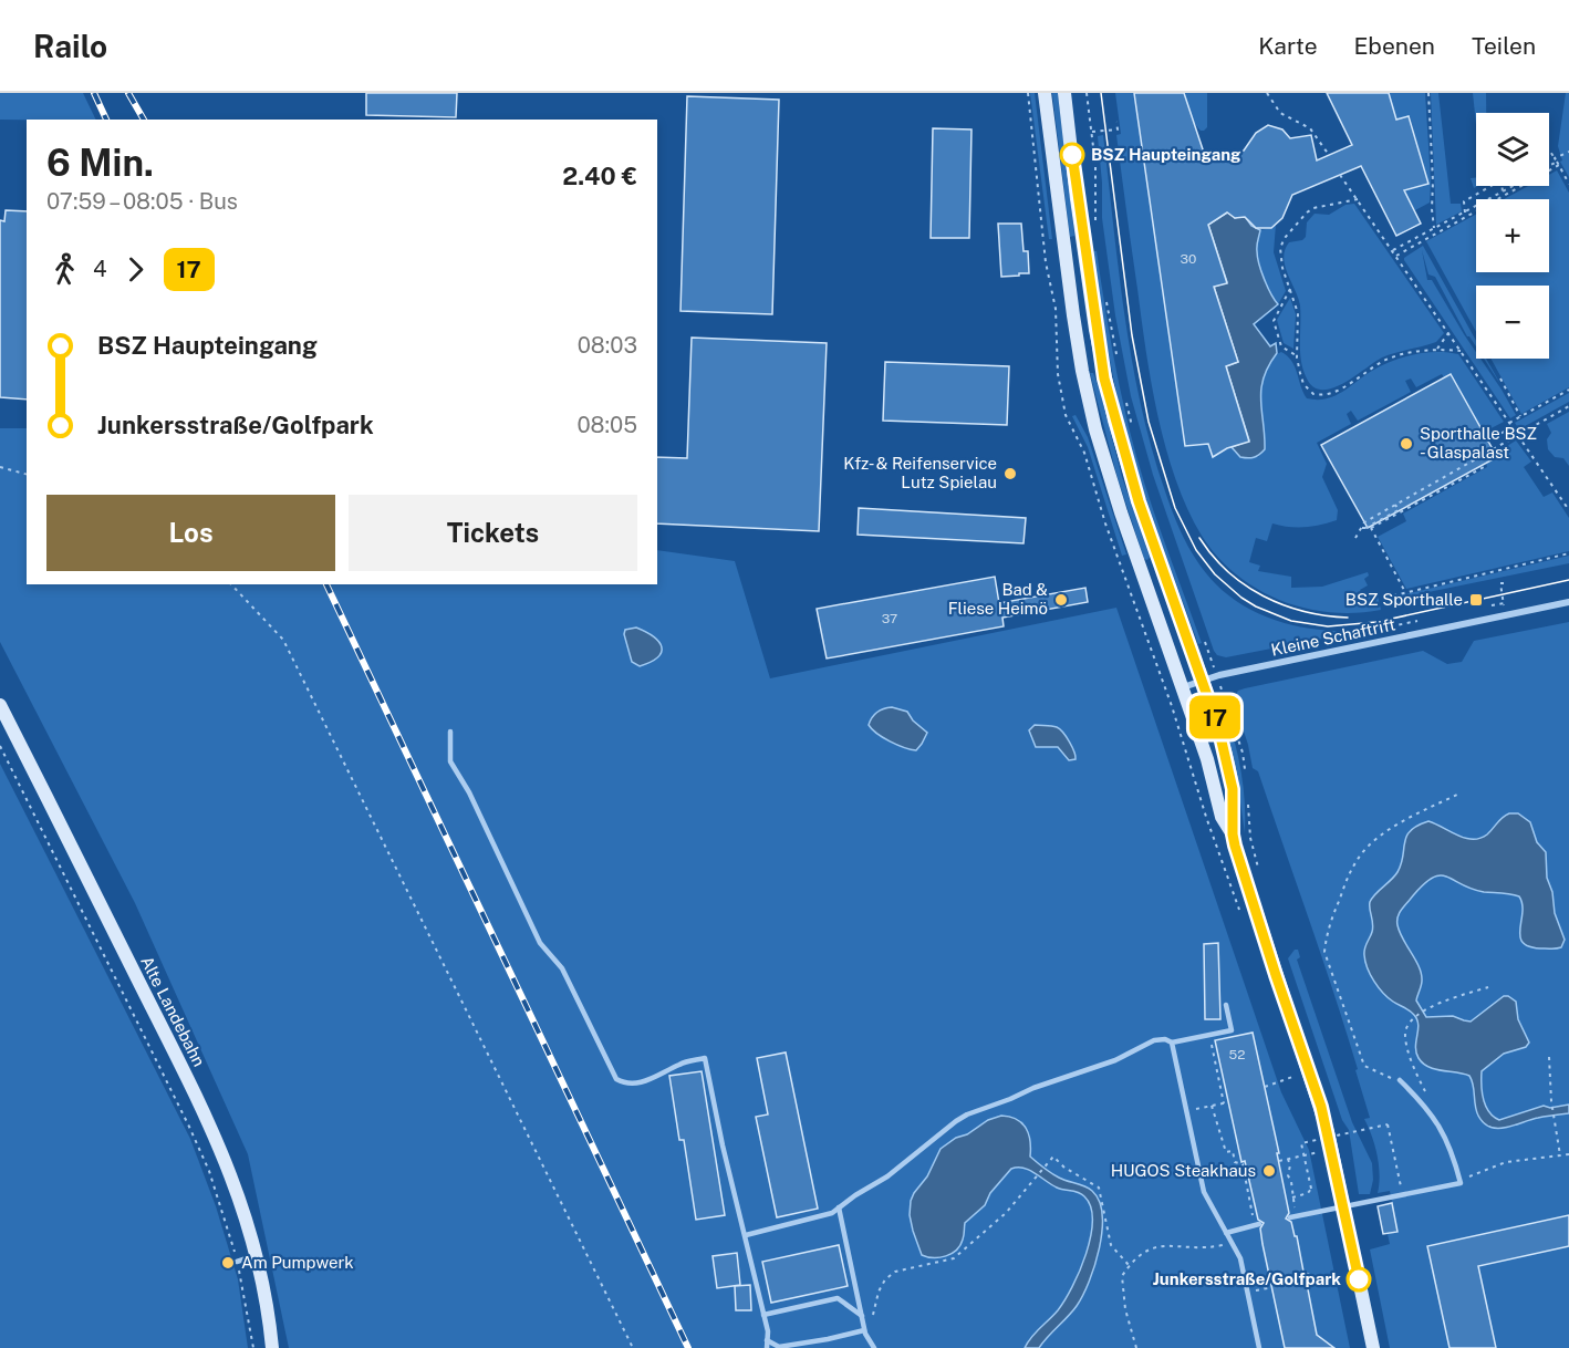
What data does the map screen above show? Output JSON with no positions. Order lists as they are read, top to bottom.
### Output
{
  "streets": {
    "main road": ["Alte Landebahn"],
    "street": ["Kleine Schaftrift"]
  },
  "places": {
    "other": [
      "BSZ Haupteingang",
      "Sporthalle BSZ - Glaspalast",
      "Kfz- & Reifenservice Lutz Spielau",
      "Bad & Fliese Heimö",
      "HUGOS Steakhaus",
      "Am Pumpwerk",
      "Junkersstraße/Golfpark"
    ],
    "transit": ["BSZ Sporthalle"]
  },
  "lines": ["bus line 17"],
  "house_numbers": ["30", "37", "52"],
  "page": {
    "header": "Railo",
    "nav": ["Karte", "Ebenen", "Teilen"],
    "on_map": "17",
    "map_buttons": ["+", "−"],
    "heading": ["6 Min.", "07:59 – 08:05 · Bus", "2.40 €"],
    "legs": ["4", "17"],
    "list": [
      {
        "name": "BSZ Haupteingang",
        "value": "08:03"
      },
      {
        "name": "Junkersstraße/Golfpark",
        "value": "08:05"
      }
    ],
    "buttons": ["Los", "Tickets"]
  }
}
